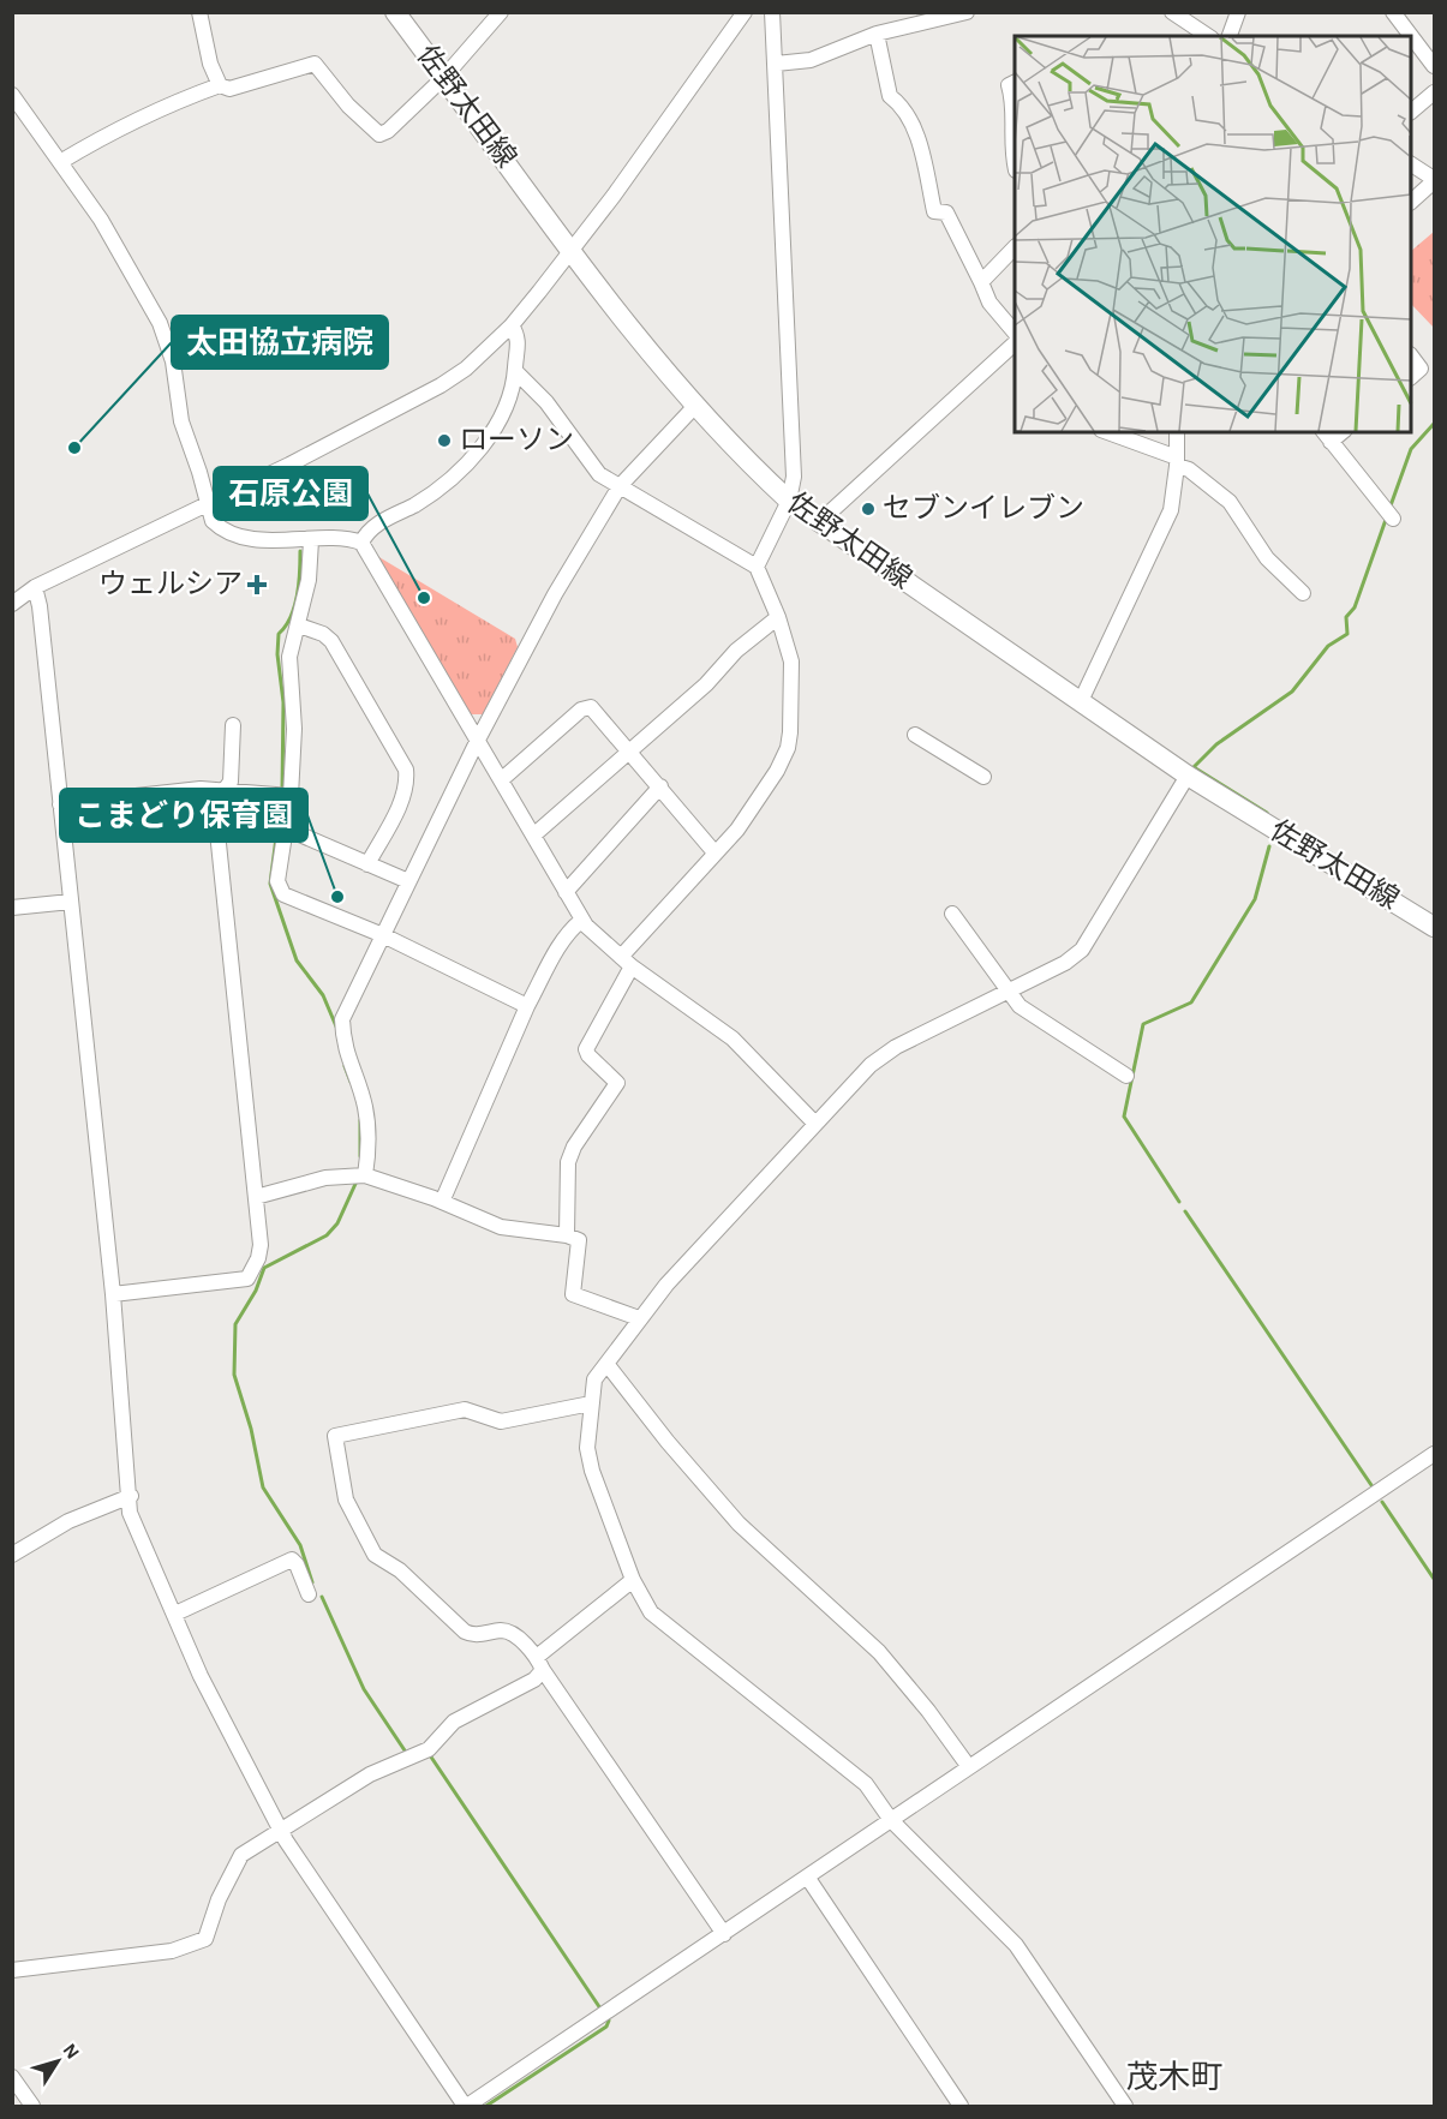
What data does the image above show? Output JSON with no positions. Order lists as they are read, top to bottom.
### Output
{
  "streets": {
    "main road": ["佐野太田線"]
  },
  "districts": ["茂木町"],
  "places": {
    "other": [
      "ローソン",
      "太田協立病院",
      "セブンイレブン",
      "石原公園",
      "こまどり保育園"
    ],
    "health": ["ウェルシア"]
  },
  "north": "top right"
}
